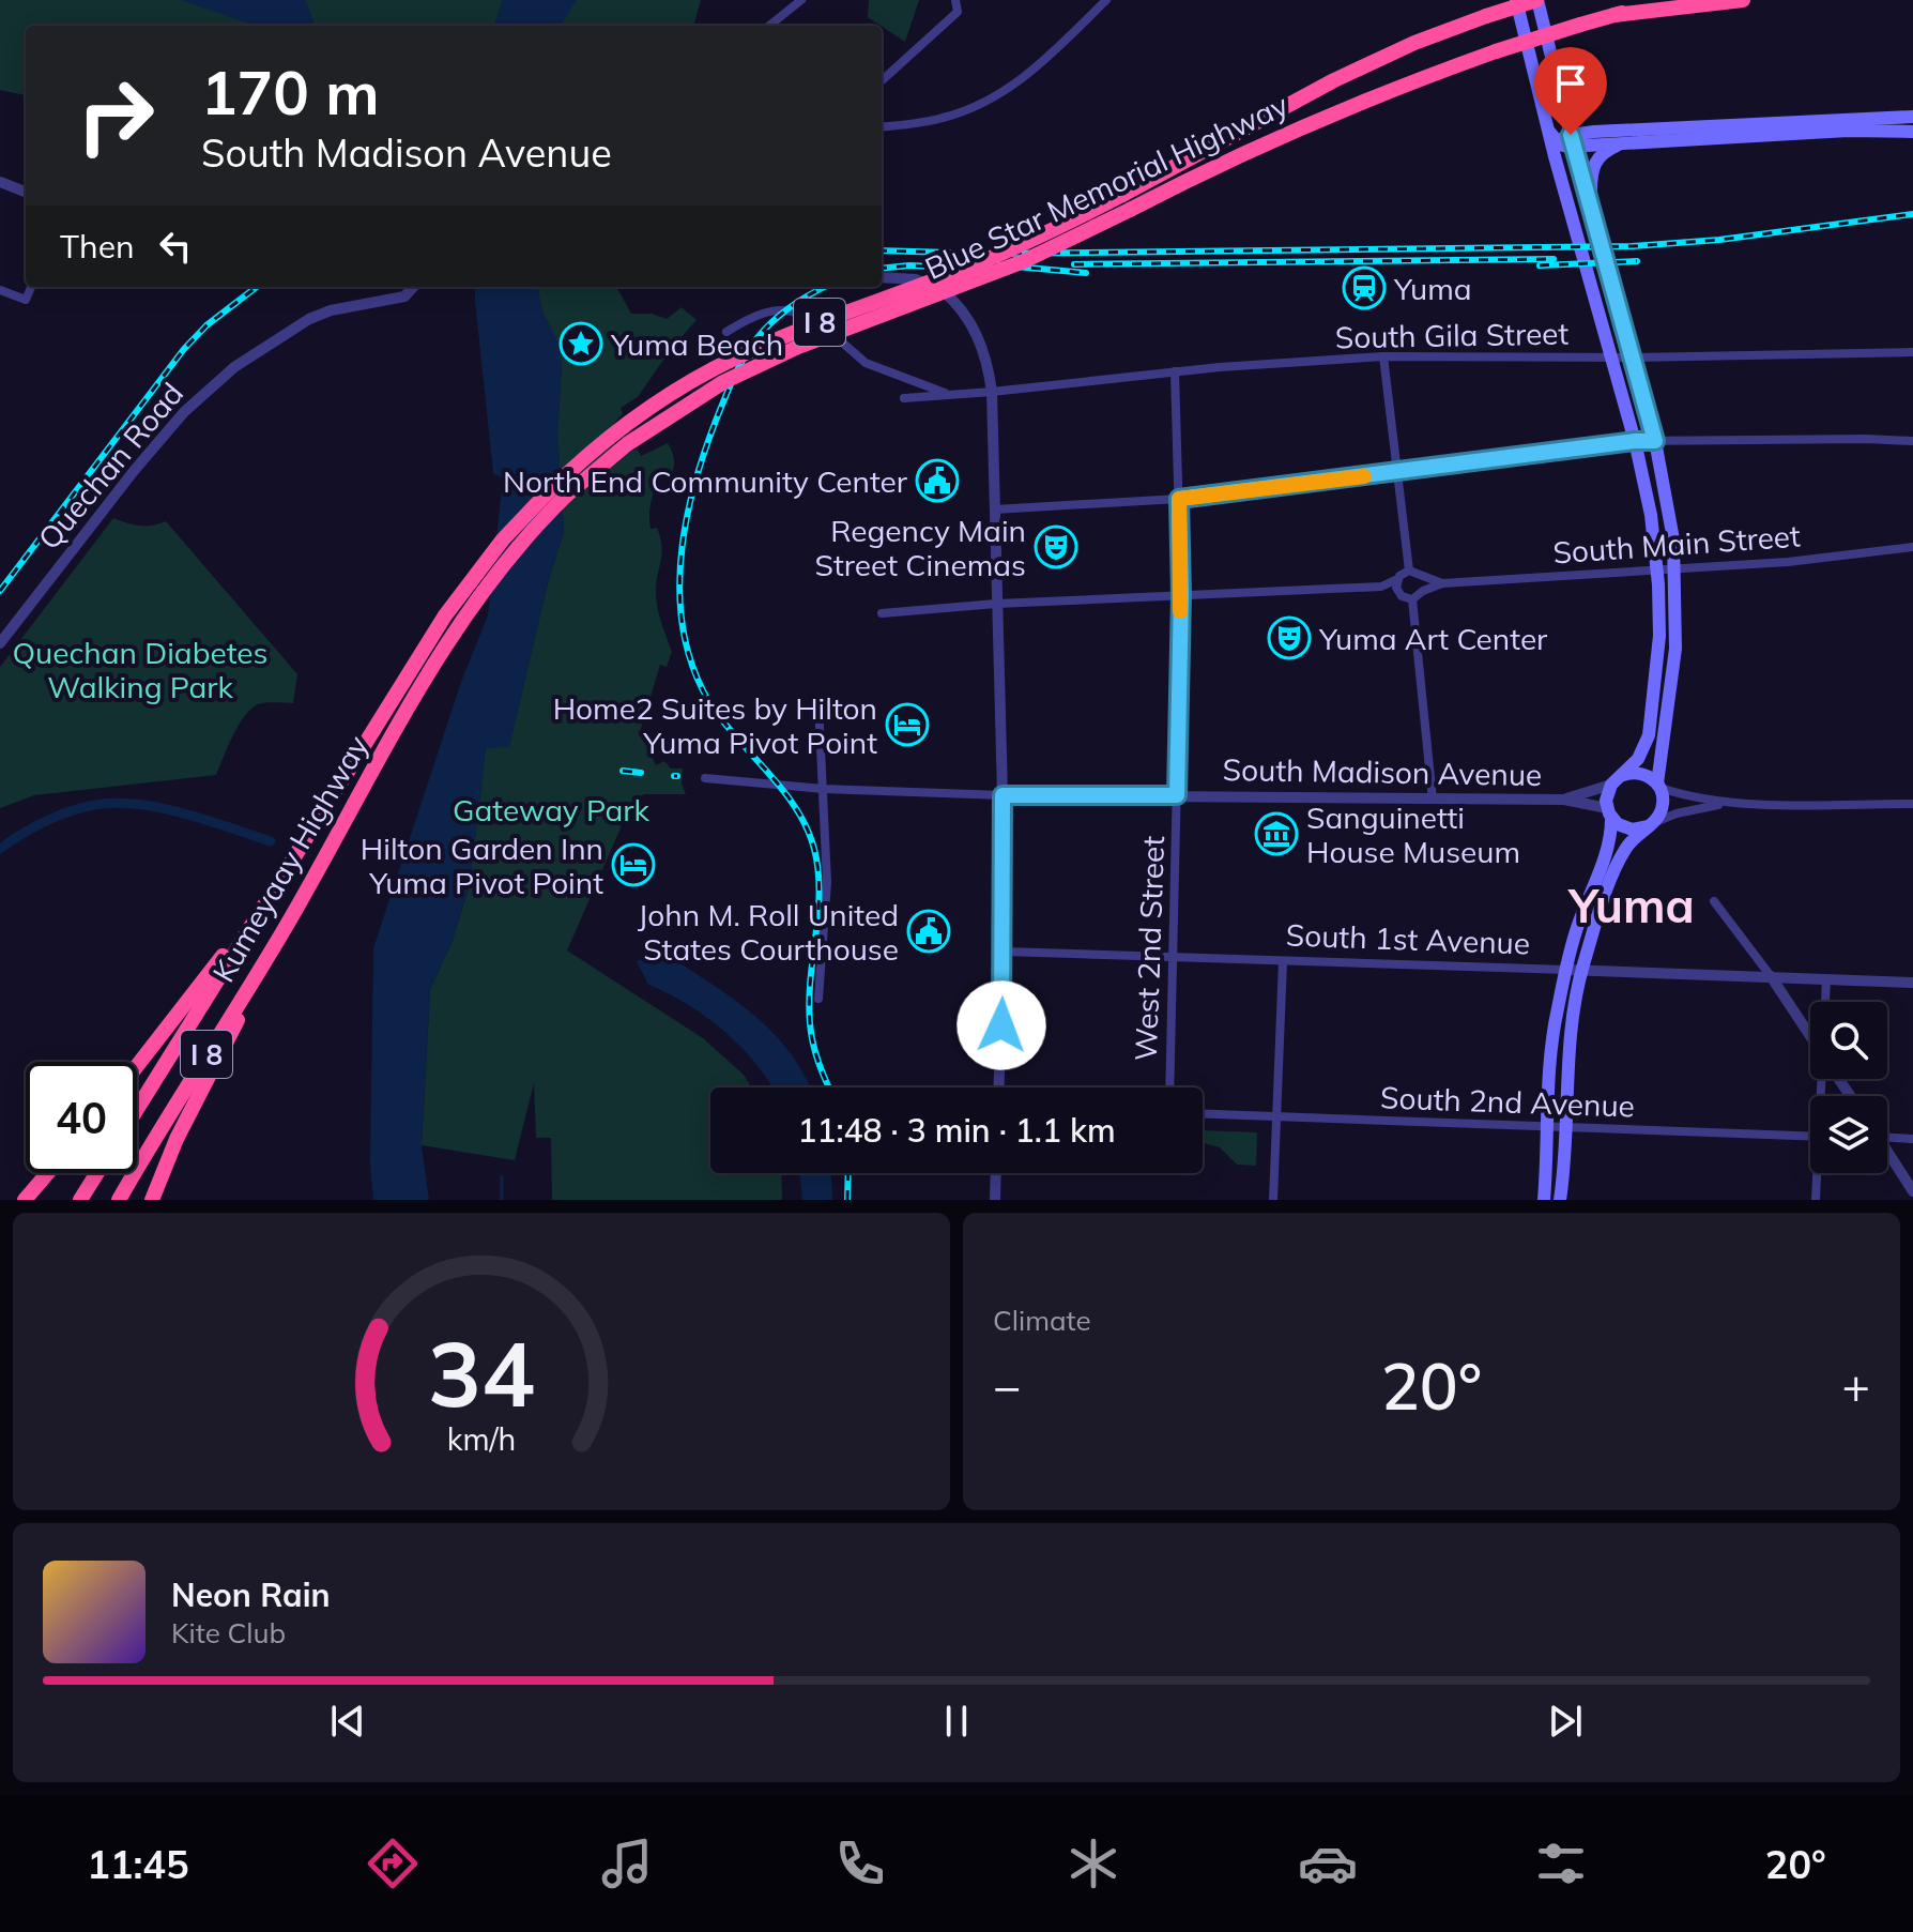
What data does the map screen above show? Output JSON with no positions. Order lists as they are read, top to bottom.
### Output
{
  "streets": {
    "highway": ["Blue Star Memorial Highway", "I 8", "Kumeyaay Highway"],
    "street": [
      "South Gila Street",
      "Quechan Road",
      "South Main Street",
      "South Madison Avenue",
      "South 1st Avenue",
      "West 2nd Street",
      "South 2nd Avenue"
    ]
  },
  "crossings": [
    ["Blue Star Memorial Highway", "Kumeyaay Highway"],
    ["South Gila Street", "West 2nd Street"],
    ["South Madison Avenue", "West 2nd Street"],
    ["South 1st Avenue", "West 2nd Street"]
  ],
  "districts": ["Yuma"],
  "parks": ["Quechan Diabetes Walking Park", "Gateway Park"],
  "places": {
    "station": ["Yuma"],
    "place": ["Yuma Beach"],
    "public building": ["North End Community Center", "John M. Roll United States Courthouse"],
    "theatre": ["Regency Main Street Cinemas", "Yuma Art Center"],
    "hotel": ["Home2 Suites by Hilton Yuma Pivot Point", "Hilton Garden Inn Yuma Pivot Point"],
    "museum": ["Sanguinetti House Museum"]
  },
  "page": {
    "turn": ["170 m", "South Madison Avenue"],
    "then": "Then",
    "limit": "40",
    "trip": "11:48 · 3 min · 1.1 km",
    "tile": "Climate",
    "heat": ["−", "20°", "+"],
    "song": ["Neon Rain", "Kite Club"],
    "tabs": ["11:45", "20°"],
    "gauge": ["34", "km/h"]
  }
}
